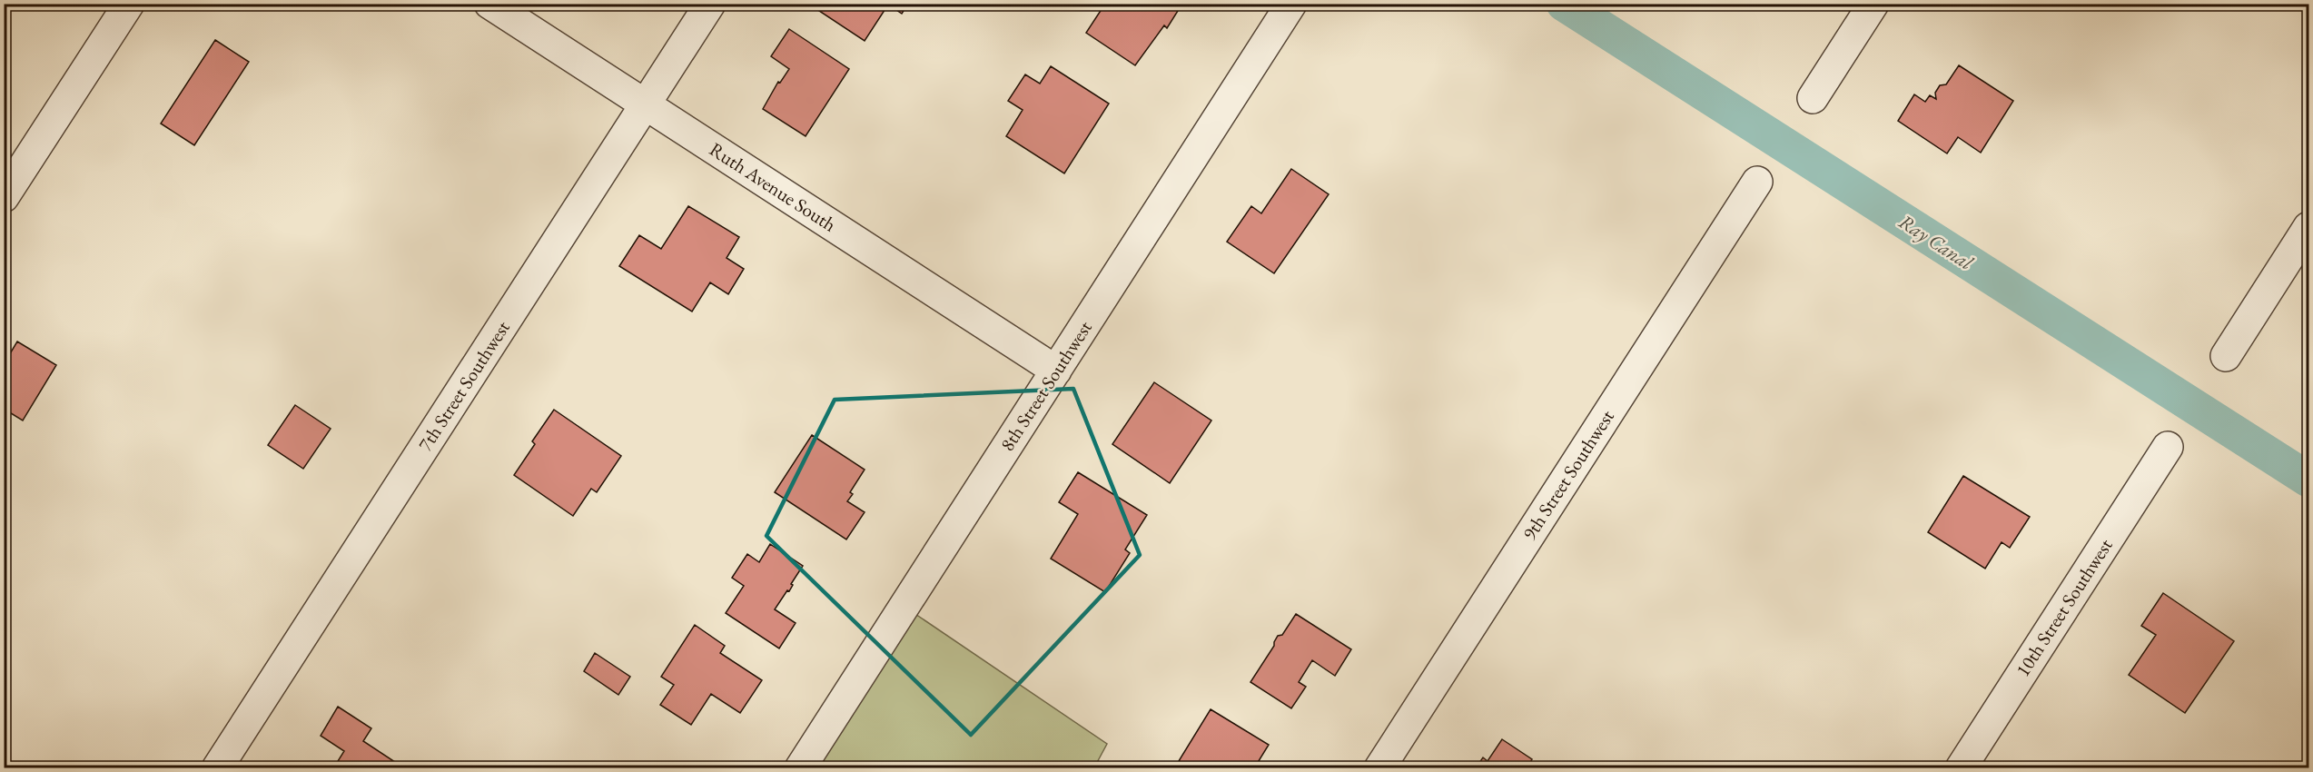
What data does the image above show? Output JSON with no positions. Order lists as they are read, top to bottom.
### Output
{
  "streets": {
    "street": [
      "Ruth Avenue South",
      "7th Street Southwest",
      "8th Street Southwest",
      "9th Street Southwest",
      "10th Street Southwest"
    ]
  },
  "crossings": [
    ["Ruth Avenue South", "7th Street Southwest"],
    ["Ruth Avenue South", "8th Street Southwest"]
  ],
  "water": ["Ray Canal"]
}
